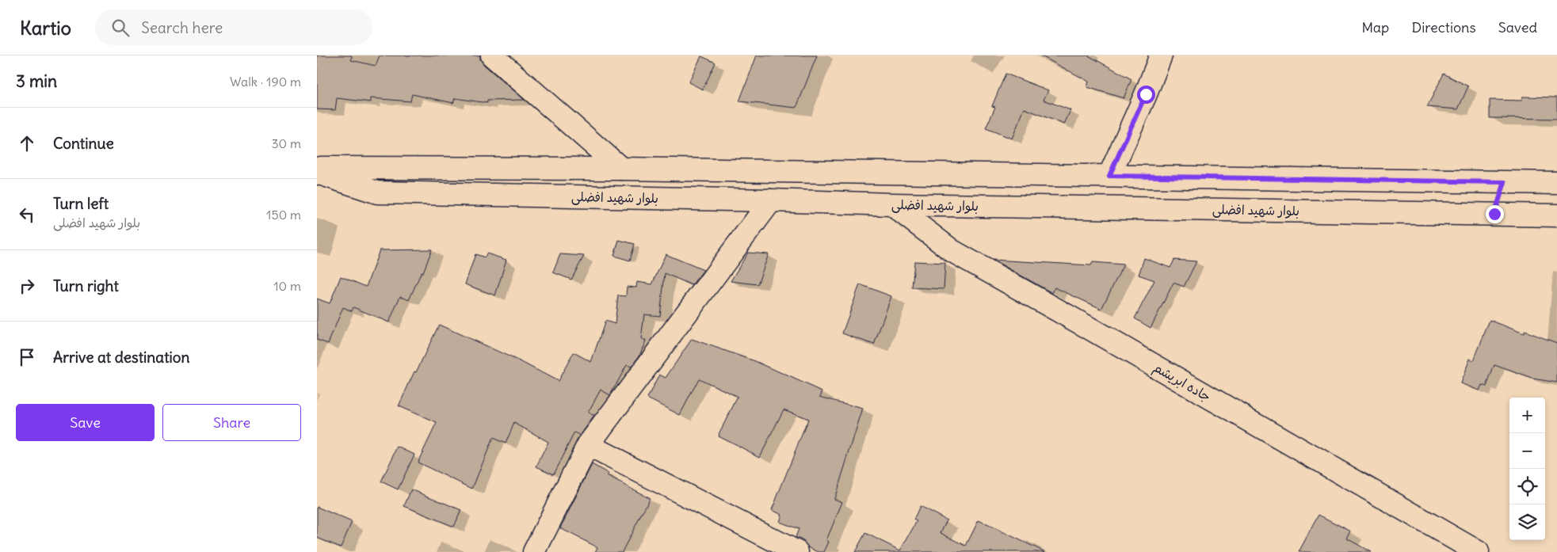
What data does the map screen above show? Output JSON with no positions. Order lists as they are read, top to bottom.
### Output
{
  "streets": {
    "main road": ["بلوار شهید افضلی", "جاده ابریشم"]
  },
  "crossings": [
    ["بلوار شهید افضلی", "جاده ابریشم"]
  ],
  "page": {
    "header": "Kartio",
    "search": "Search here",
    "nav": ["Map", "Directions", "Saved"],
    "heading": ["3 min", "Walk · 190 m"],
    "list": [
      ["Continue", "30 m"],
      ["Turn left", "بلوار شهید افضلی", "150 m"],
      ["Turn right", "10 m"],
      "Arrive at destination"
    ],
    "buttons": ["Save", "Share"],
    "map_buttons": ["+", "−"]
  }
}
